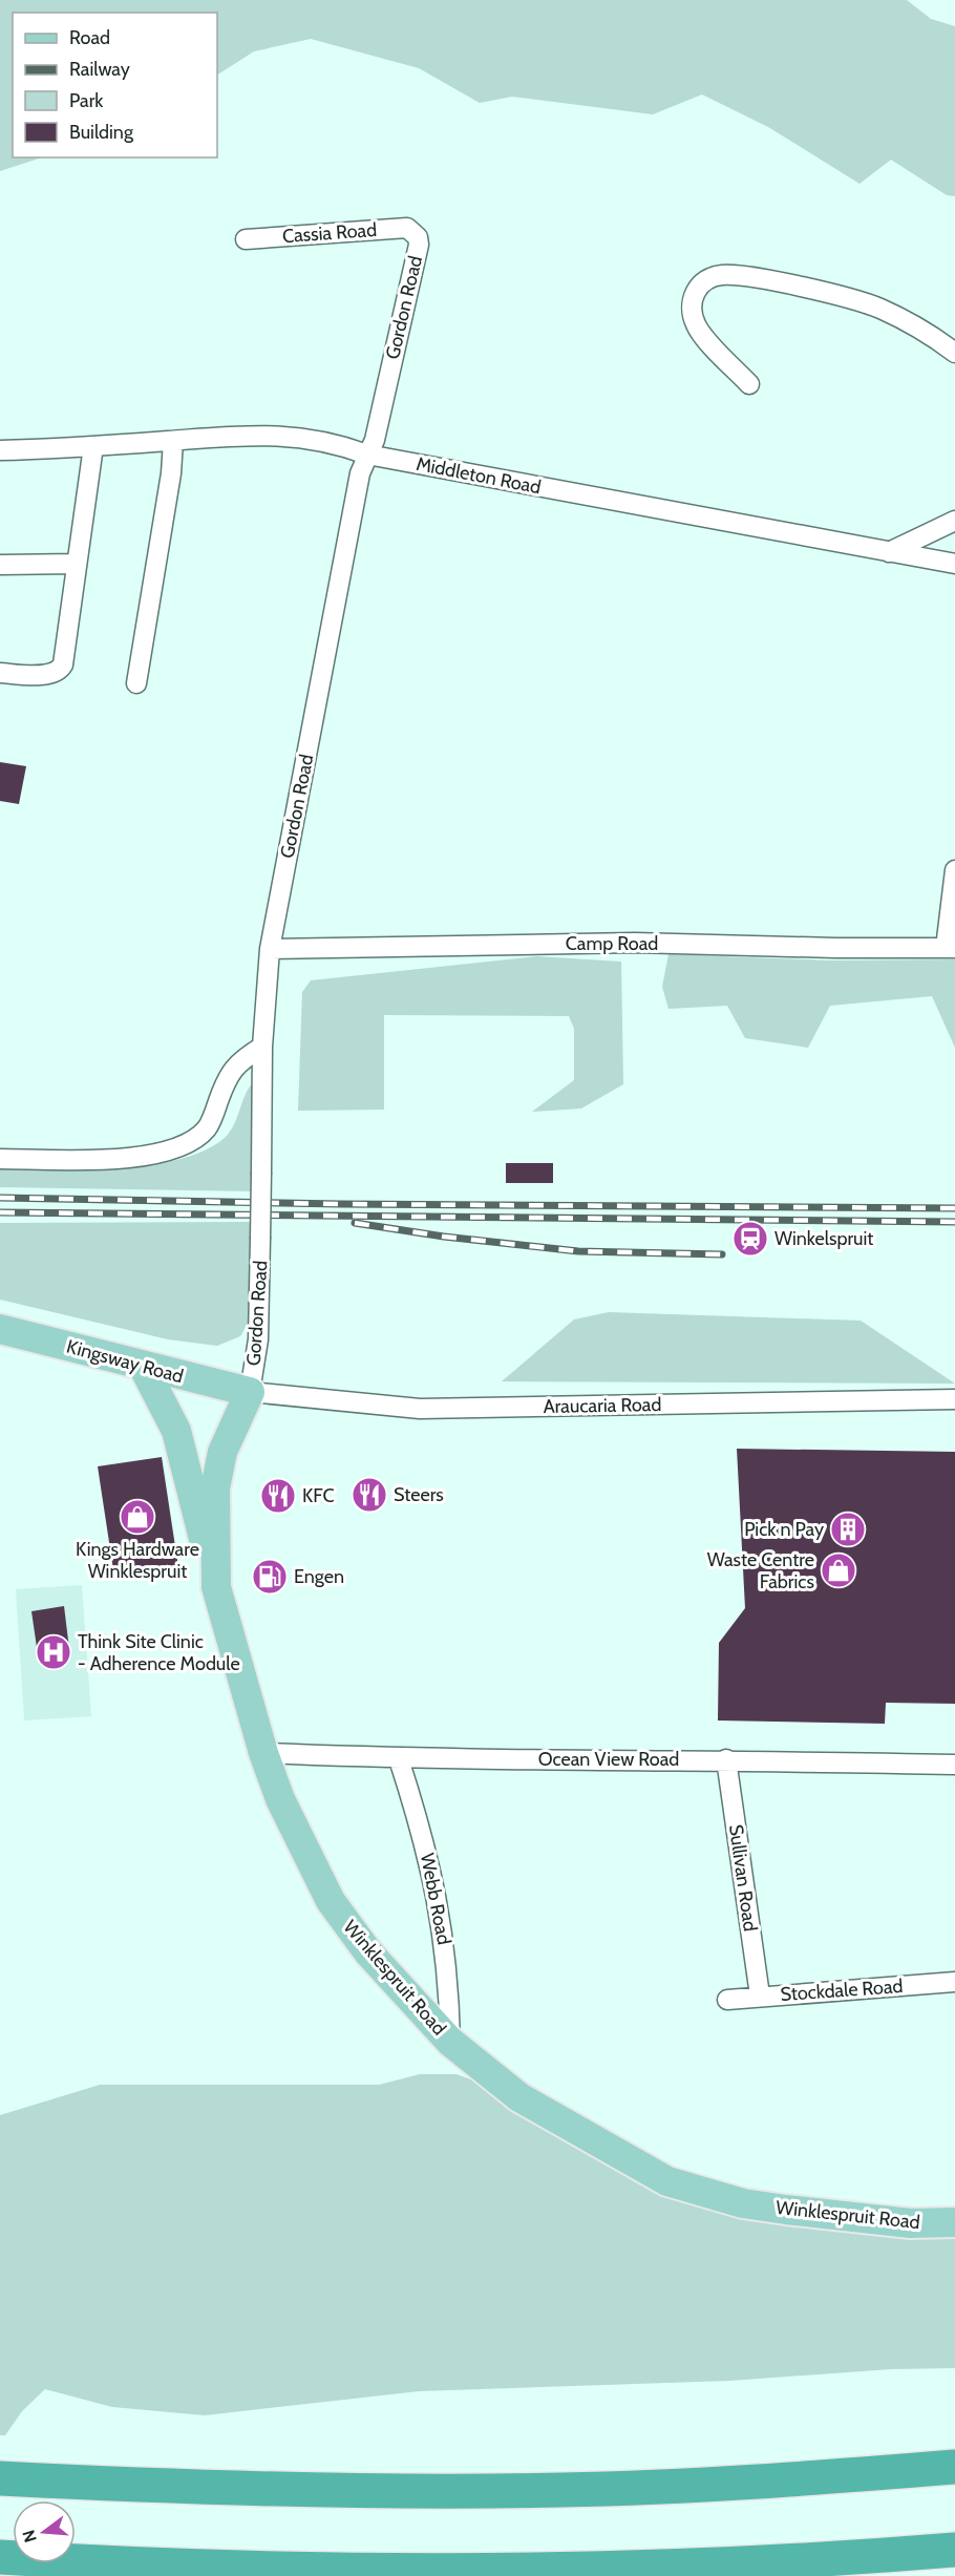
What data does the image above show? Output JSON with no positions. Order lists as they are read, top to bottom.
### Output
{
  "streets": {
    "main road": ["Kingsway Road", "Winklespruit Road"],
    "street": [
      "Cassia Road",
      "Gordon Road",
      "Middleton Road",
      "Camp Road",
      "Araucaria Road",
      "Ocean View Road",
      "Sullivan Road",
      "Webb Road",
      "Stockdale Road"
    ]
  },
  "crossings": [
    ["Cassia Road", "Gordon Road"],
    ["Gordon Road", "Middleton Road"],
    ["Gordon Road", "Camp Road"],
    ["Gordon Road", "Kingsway Road"],
    ["Gordon Road", "Araucaria Road"],
    ["Gordon Road", "Winklespruit Road"],
    ["Kingsway Road", "Araucaria Road"],
    ["Kingsway Road", "Winklespruit Road"],
    ["Araucaria Road", "Winklespruit Road"],
    ["Ocean View Road", "Sullivan Road"],
    ["Ocean View Road", "Webb Road"],
    ["Ocean View Road", "Winklespruit Road"],
    ["Sullivan Road", "Stockdale Road"],
    ["Webb Road", "Winklespruit Road"]
  ],
  "places": {
    "station": ["Winkelspruit"],
    "restaurant": ["Steers", "KFC"],
    "shop": ["Kings Hardware Winklespruit", "Waste Centre Fabrics"],
    "building": ["Pick n Pay"],
    "fuel station": ["Engen"],
    "hospital": ["Think Site Clinic - Adherence Module"]
  },
  "legend": [
    "Road",
    "Railway",
    "Park",
    "Building"
  ],
  "north": "left"
}
